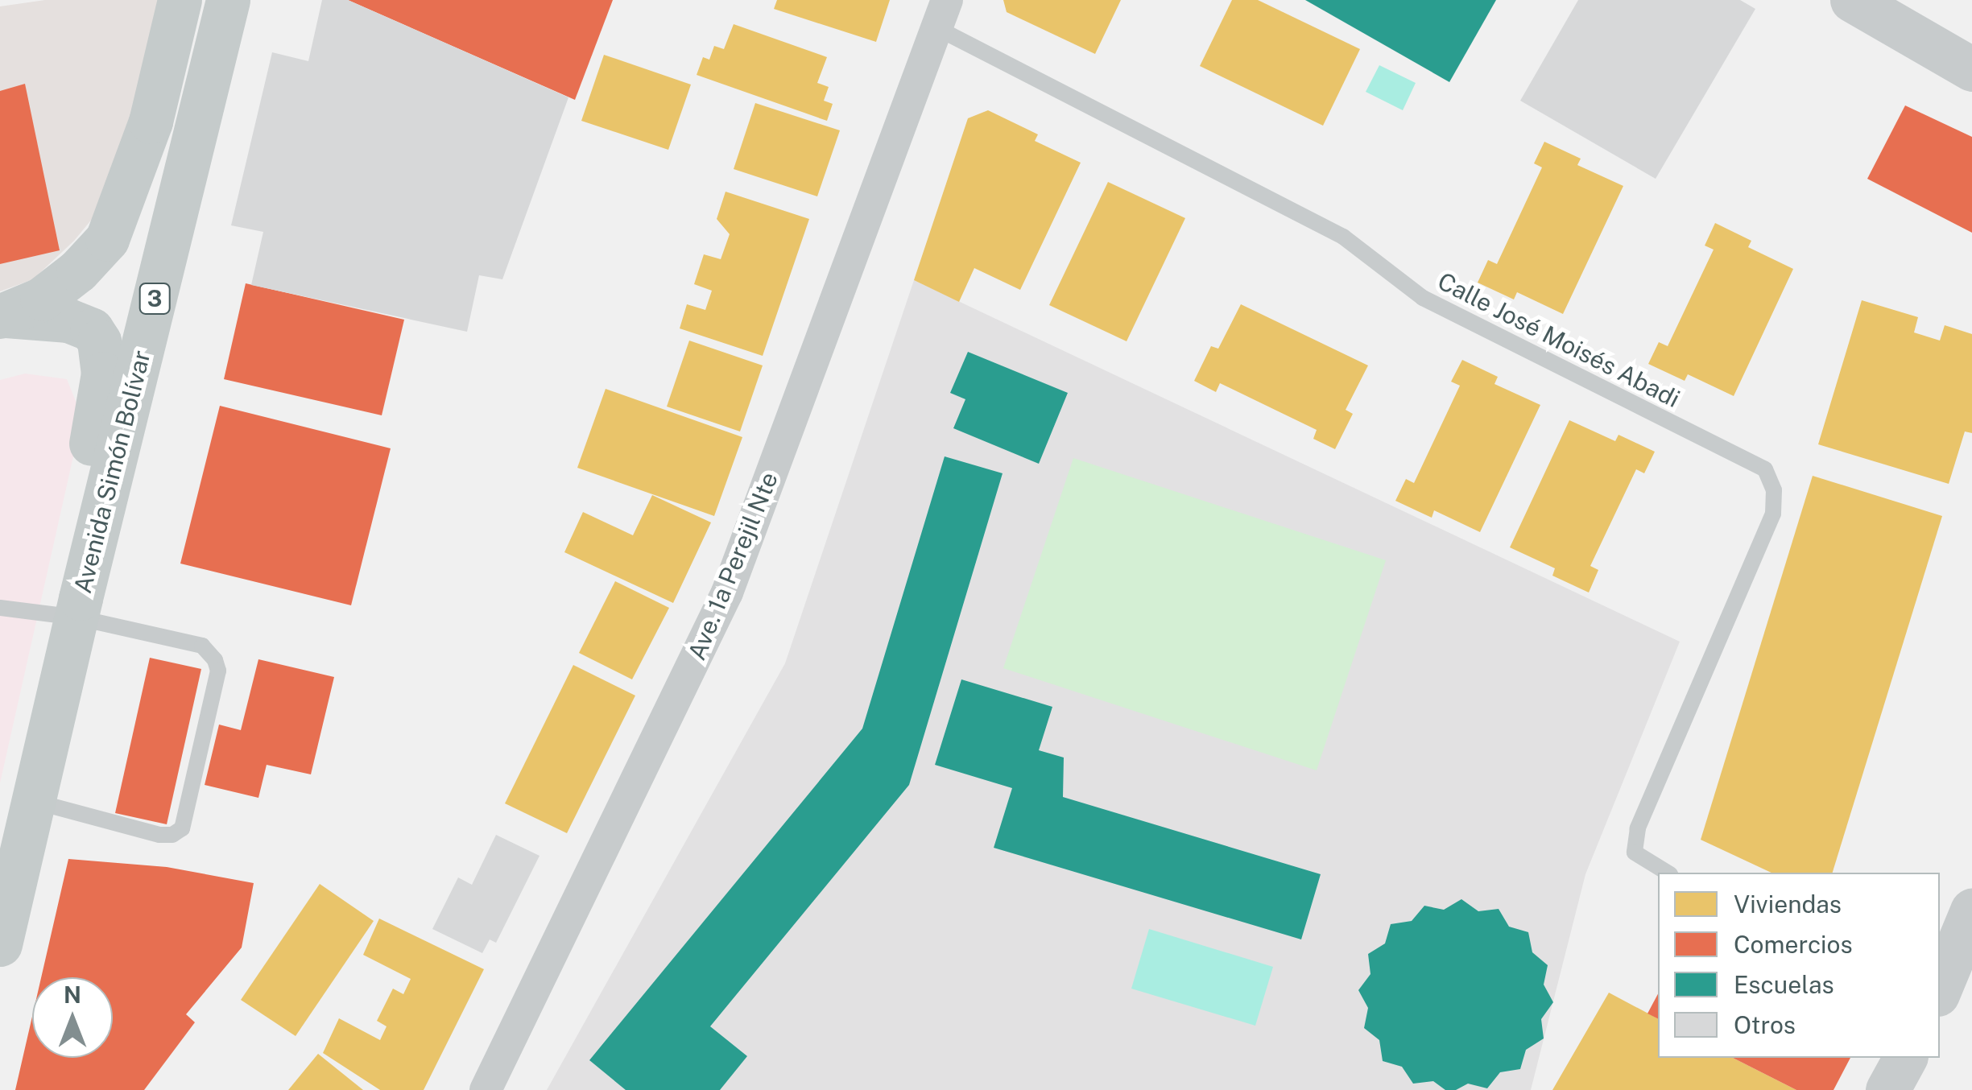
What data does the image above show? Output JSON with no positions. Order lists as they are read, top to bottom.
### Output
{
  "streets": {
    "main road": ["3", "Avenida Simón Bolívar"],
    "street": ["Ave. 1a Perejil Nte"],
    "lane": ["Calle José Moisés Abadi"]
  },
  "crossings": [
    ["Calle José Moisés Abadi", "Ave. 1a Perejil Nte"]
  ],
  "legend": [
    "Viviendas",
    "Comercios",
    "Escuelas",
    "Otros"
  ],
  "north": "top"
}
